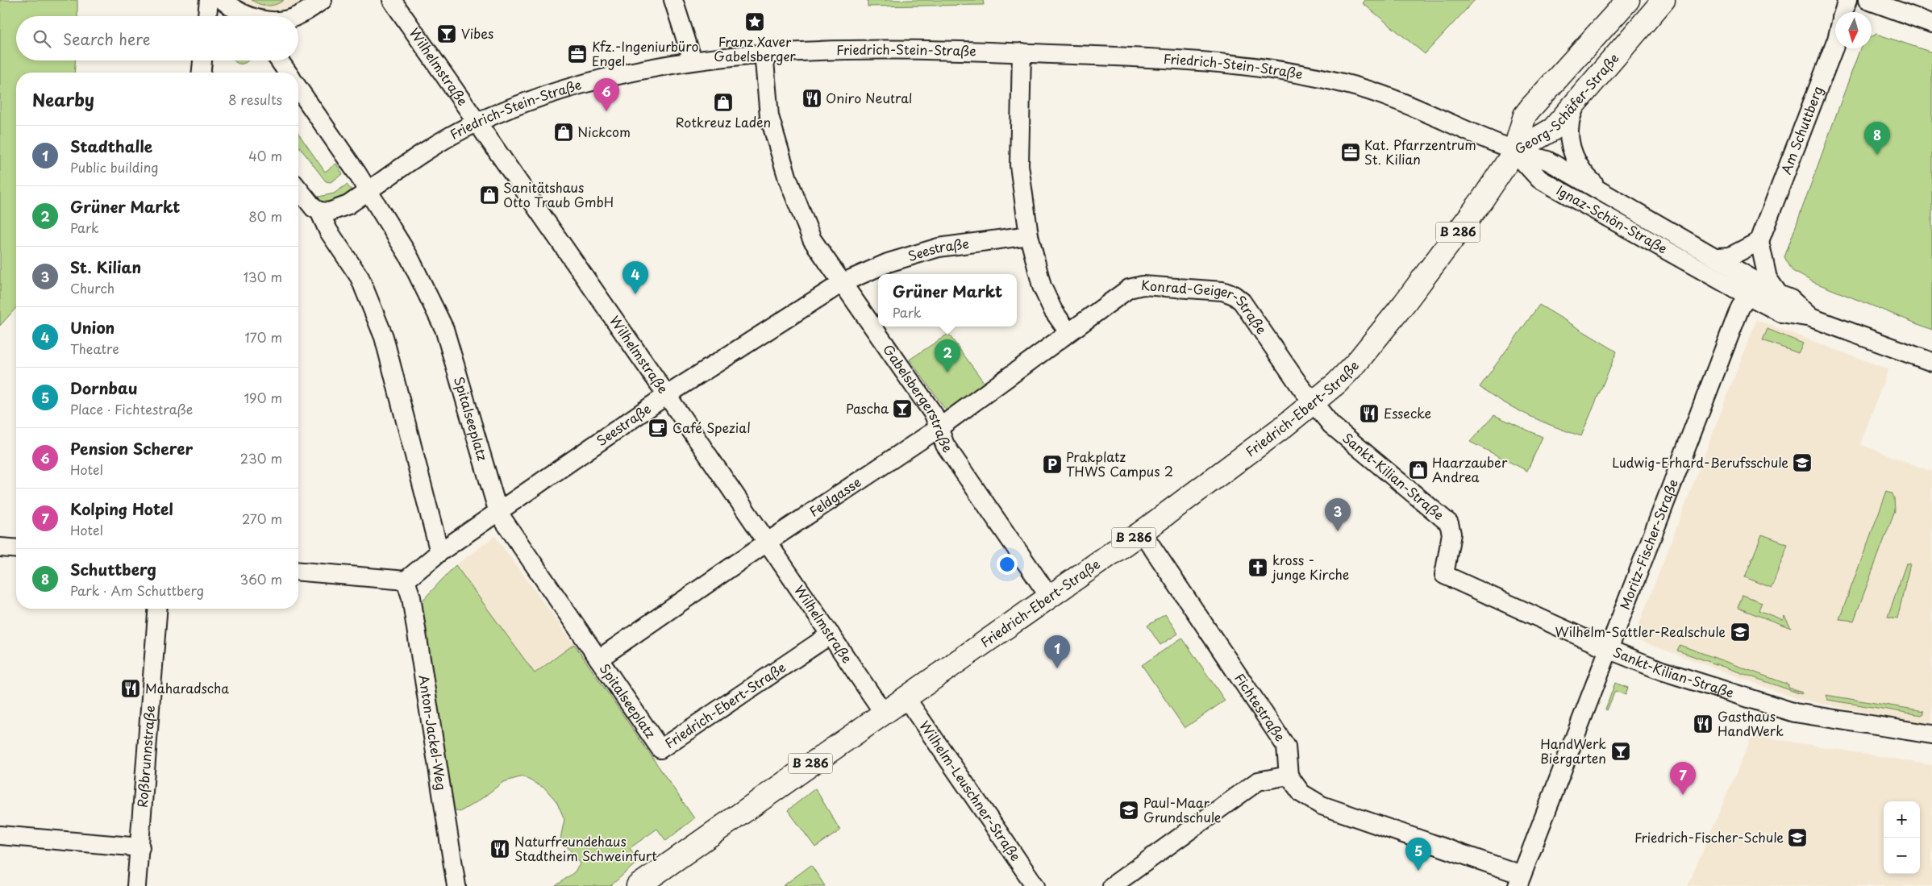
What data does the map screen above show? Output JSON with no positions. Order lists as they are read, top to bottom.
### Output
{
  "streets": {
    "main road": ["Georg-Schäfer-Straße", "B 286", "Friedrich-Ebert-Straße"],
    "street": [
      "Friedrich-Stein-Straße",
      "Wilhelmstraße",
      "Am Schuttberg",
      "Ignaz-Schön-Straße",
      "Seestraße",
      "Konrad-Geiger-Straße",
      "Gabelsbergerstraße",
      "Spitalseeplatz",
      "Sankt-Kilian-Straße",
      "Feldgasse",
      "Moritz-Fischer-Straße",
      "Fichtestraße",
      "Anton-Jackel-Weg",
      "Roßbrunnstraße",
      "Wilhelm-Leuschner-Straße"
    ]
  },
  "crossings": [
    ["Friedrich-Stein-Straße", "Wilhelmstraße"],
    ["Friedrich-Stein-Straße", "Georg-Schäfer-Straße"],
    ["Friedrich-Stein-Straße", "Ignaz-Schön-Straße"],
    ["Friedrich-Stein-Straße", "Gabelsbergerstraße"],
    ["Friedrich-Stein-Straße", "Friedrich-Ebert-Straße"],
    ["Friedrich-Stein-Straße", "Spitalseeplatz"],
    ["Wilhelmstraße", "Seestraße"],
    ["Wilhelmstraße", "Friedrich-Ebert-Straße"],
    ["Wilhelmstraße", "Feldgasse"],
    ["Georg-Schäfer-Straße", "Ignaz-Schön-Straße"],
    ["Georg-Schäfer-Straße", "Friedrich-Ebert-Straße"],
    ["Ignaz-Schön-Straße", "Friedrich-Ebert-Straße"],
    ["Ignaz-Schön-Straße", "Moritz-Fischer-Straße"],
    ["Seestraße", "Gabelsbergerstraße"],
    ["Seestraße", "Spitalseeplatz"],
    ["Seestraße", "Anton-Jackel-Weg"],
    ["Konrad-Geiger-Straße", "Friedrich-Ebert-Straße"],
    ["Konrad-Geiger-Straße", "Sankt-Kilian-Straße"],
    ["Konrad-Geiger-Straße", "Feldgasse"],
    ["Gabelsbergerstraße", "Friedrich-Ebert-Straße"],
    ["Gabelsbergerstraße", "Feldgasse"],
    ["Friedrich-Ebert-Straße", "Spitalseeplatz"],
    ["Friedrich-Ebert-Straße", "Sankt-Kilian-Straße"],
    ["Friedrich-Ebert-Straße", "Fichtestraße"],
    ["Friedrich-Ebert-Straße", "Wilhelm-Leuschner-Straße"],
    ["Spitalseeplatz", "Feldgasse"],
    ["Sankt-Kilian-Straße", "Moritz-Fischer-Straße"],
    ["Moritz-Fischer-Straße", "Fichtestraße"]
  ],
  "places": {
    "place": ["Franz Xaver Gabelsberger"],
    "bar": ["Vibes", "Pascha", "HandWerk Biergarten"],
    "office": ["Kfz.-Ingeniurbüro Engel", "Kat. Pfarrzentrum St. Kilian"],
    "restaurant": [
      "Oniro Neutral",
      "Essecke",
      "Maharadscha",
      "Gasthaus HandWerk",
      "Naturfreundehaus Stadtheim Schweinfurt"
    ],
    "shop": [
      "Rotkreuz Laden",
      "Nickcom",
      "Sanitätshaus Otto Traub GmbH",
      "Haarzauber Andrea"
    ],
    "cafe": ["Café Spezial"],
    "school or university": [
      "Ludwig-Erhard-Berufsschule",
      "Wilhelm-Sattler-Realschule",
      "Paul-Maar Grundschule",
      "Friedrich-Fischer-Schule"
    ],
    "parking": ["Prakplatz THWS Campus 2"],
    "church": ["kross - junge Kirche"]
  },
  "north": "bottom",
  "page": {
    "search": "Search here",
    "heading": ["Nearby", "8 results"],
    "pins": [
      "6",
      "8",
      "4",
      "2",
      "3",
      "1",
      "7",
      "5"
    ],
    "list": [
      {
        "mark": "1",
        "name": "Stadthalle",
        "note": "Public building",
        "value": "40 m"
      },
      {
        "mark": "2",
        "name": "Grüner Markt",
        "note": "Park",
        "value": "80 m"
      },
      {
        "mark": "3",
        "name": "St. Kilian",
        "note": "Church",
        "value": "130 m"
      },
      {
        "mark": "4",
        "name": "Union",
        "note": "Theatre",
        "value": "170 m"
      },
      {
        "mark": "5",
        "name": "Dornbau",
        "note": "Place · Fichtestraße",
        "value": "190 m"
      },
      {
        "mark": "6",
        "name": "Pension Scherer",
        "note": "Hotel",
        "value": "230 m"
      },
      {
        "mark": "7",
        "name": "Kolping Hotel",
        "note": "Hotel",
        "value": "270 m"
      },
      {
        "mark": "8",
        "name": "Schuttberg",
        "note": "Park · Am Schuttberg",
        "value": "360 m"
      }
    ],
    "popup": ["Grüner Markt", "Park"],
    "map_buttons": ["+", "−"]
  }
}
